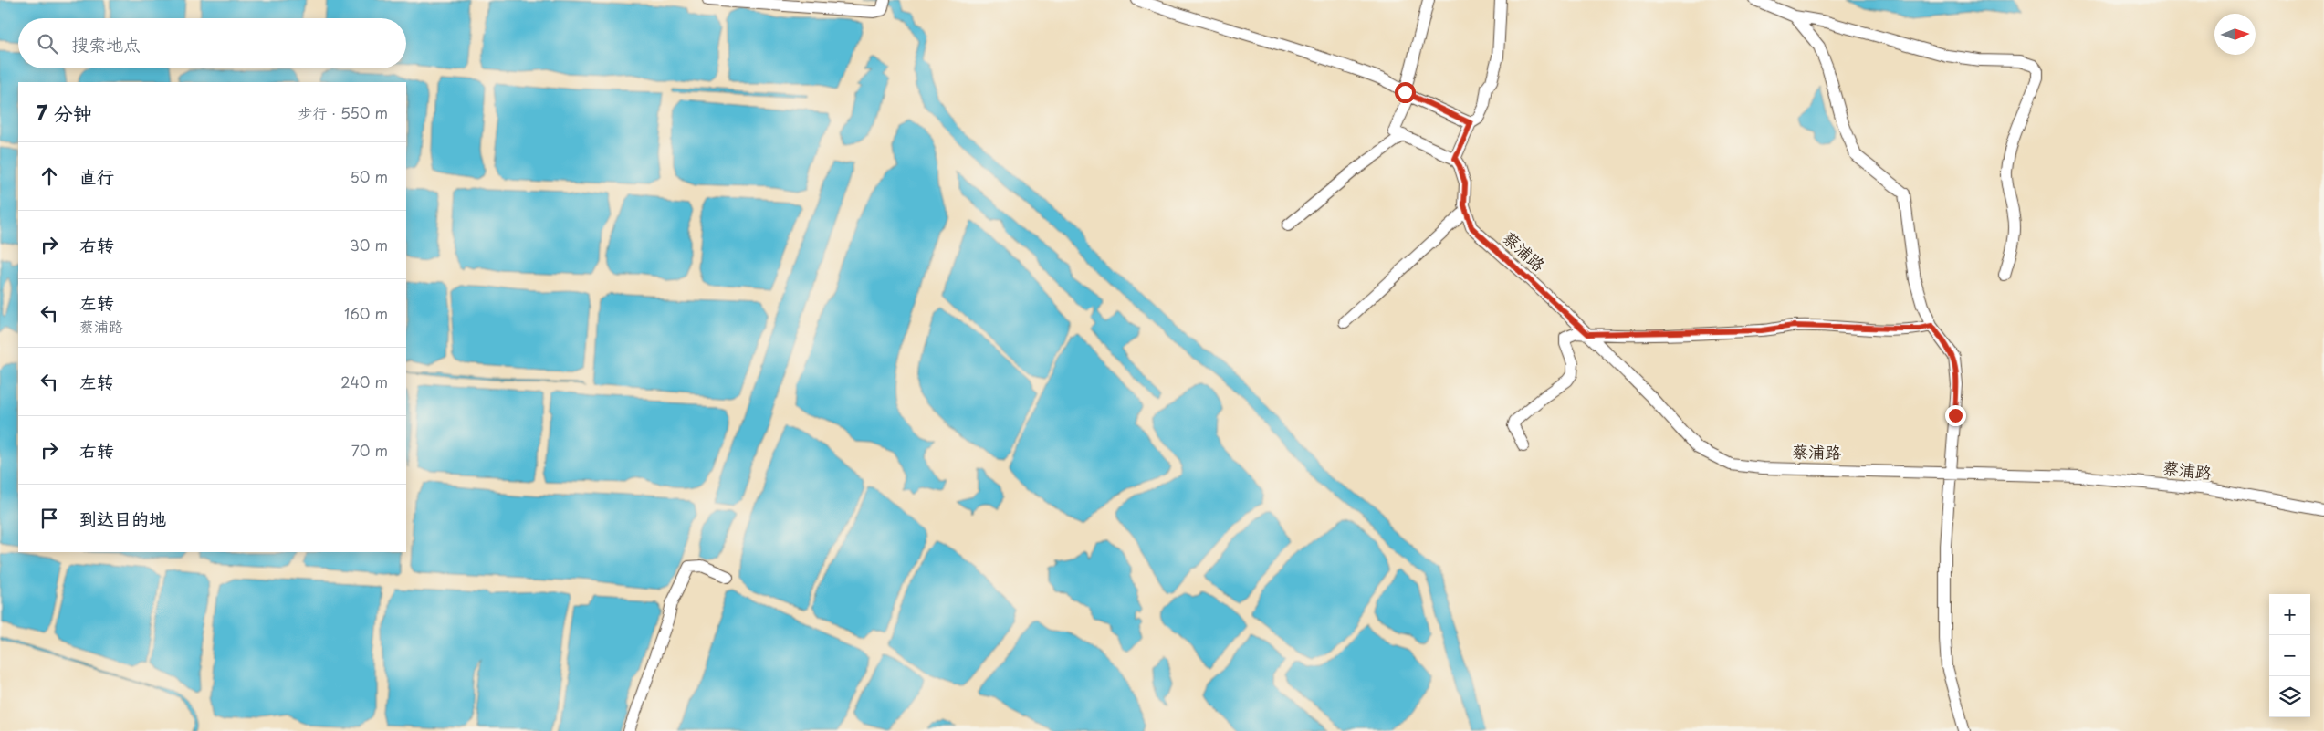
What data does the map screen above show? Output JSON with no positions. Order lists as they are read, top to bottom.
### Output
{
  "streets": {
    "street": ["蔡浦路"]
  },
  "north": "right",
  "page": {
    "search": "搜索地点",
    "heading": ["7 分钟", "步行 · 550 m"],
    "list": [
      ["直行", "50 m"],
      ["右转", "30 m"],
      ["左转", "蔡浦路", "160 m"],
      ["左转", "240 m"],
      ["右转", "70 m"],
      "到达目的地"
    ],
    "map_buttons": ["+", "−"]
  }
}
